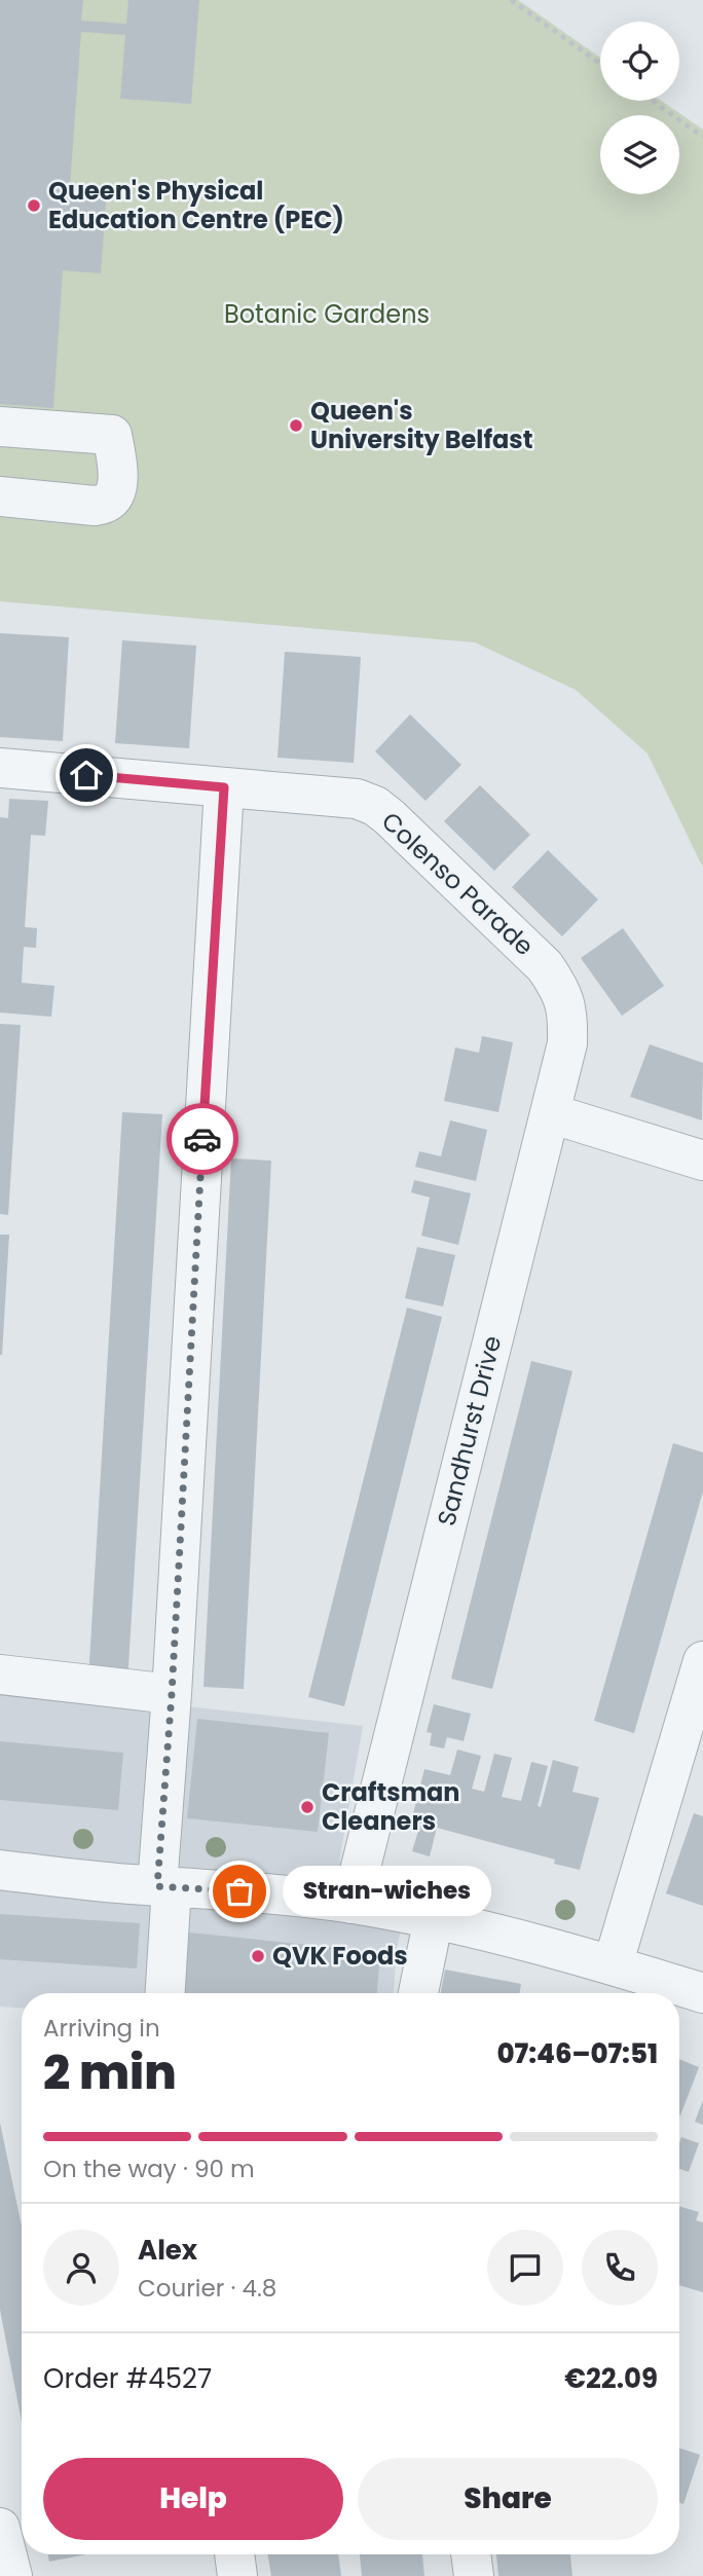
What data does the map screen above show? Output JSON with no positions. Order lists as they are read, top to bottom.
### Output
{
  "streets": {
    "street": ["Colenso Parade", "Sandhurst Drive"]
  },
  "crossings": [
    ["Colenso Parade", "Sandhurst Drive"]
  ],
  "parks": ["Botanic Gardens"],
  "places": [
    "Queen's Physical Education Centre (PEC)",
    "Queen's University Belfast",
    "Craftsman Cleaners",
    "Stran-wiches",
    "QVK Foods"
  ],
  "page": {
    "bubble": "Stran-wiches",
    "heading": ["2 min", "Arriving in", "07:46–07:51"],
    "panel": [
      "Alex",
      "Courier · 4.8",
      "Order #4527",
      "€22.09"
    ],
    "bar": "On the way · 90 m",
    "buttons": ["Help", "Share"]
  }
}
